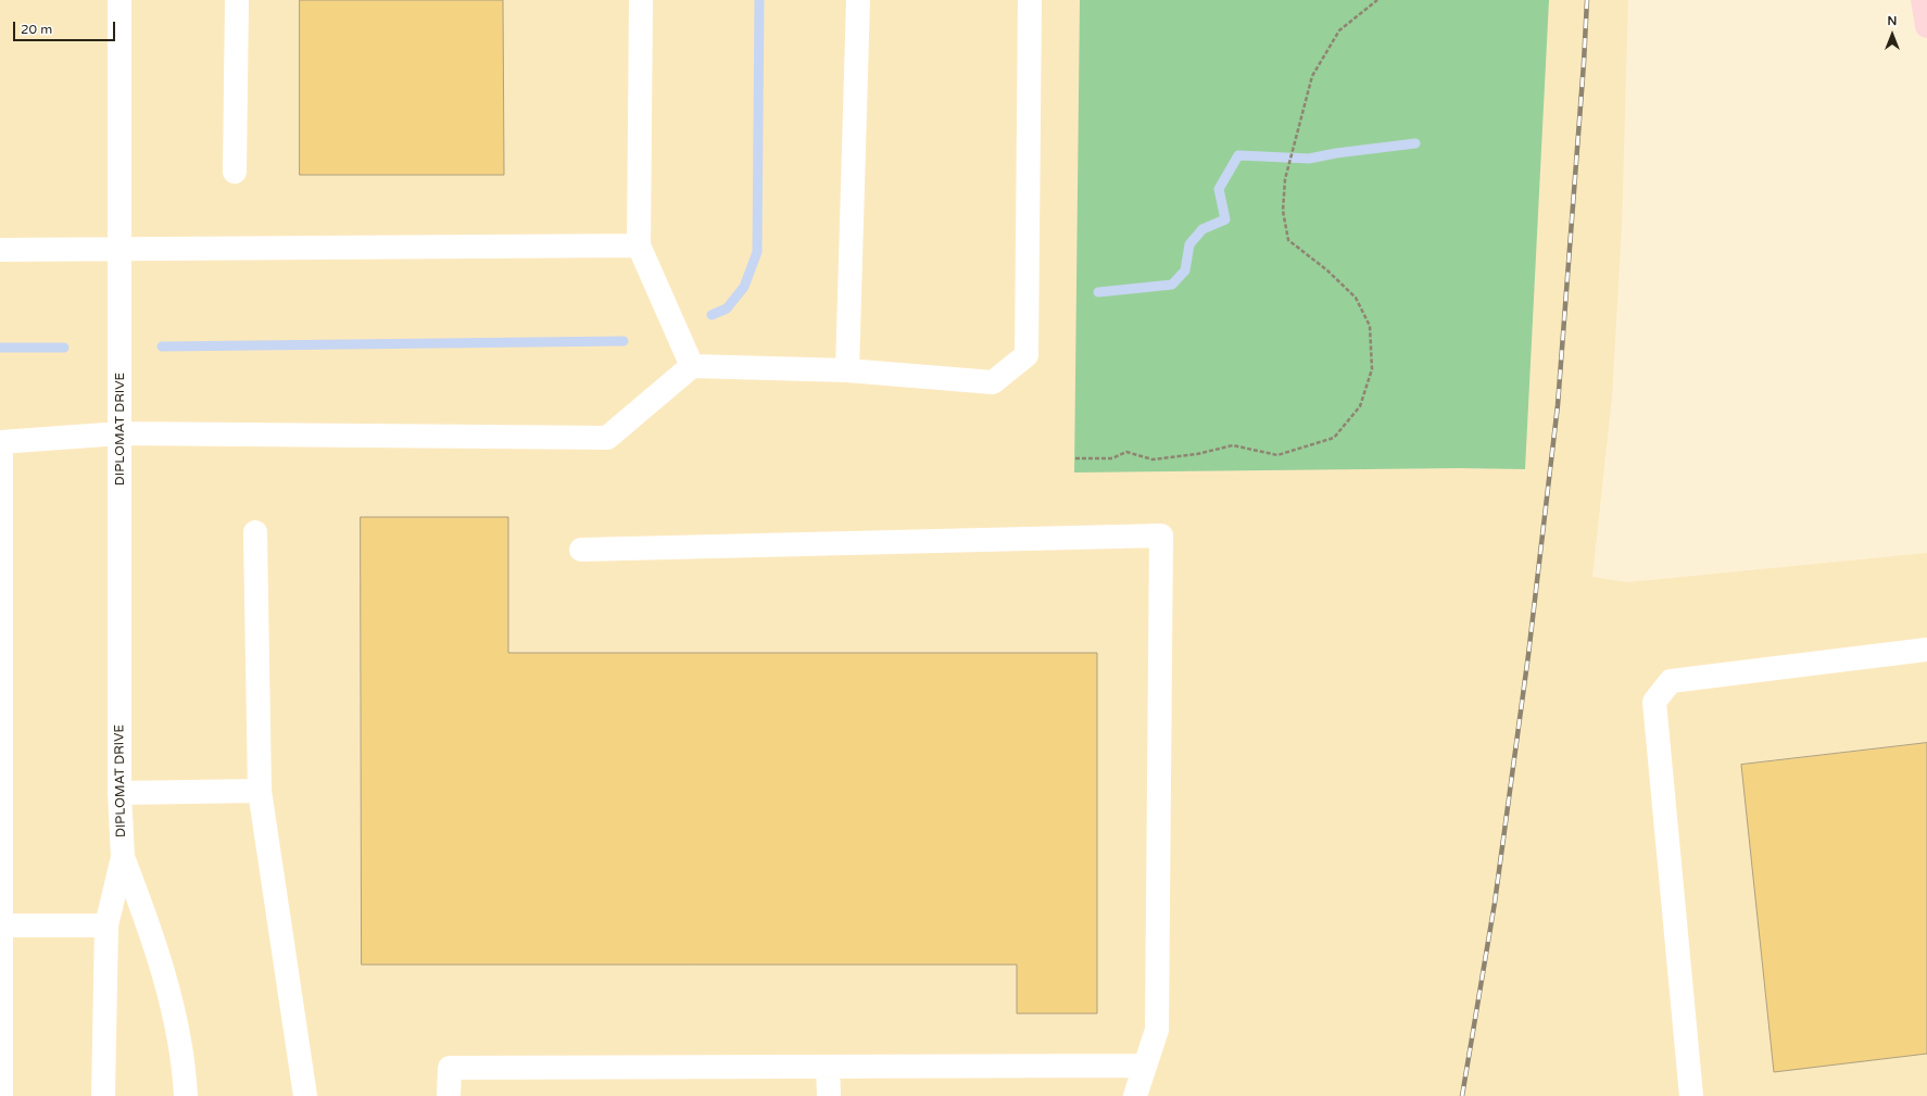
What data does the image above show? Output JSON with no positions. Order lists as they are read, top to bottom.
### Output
{
  "streets": {
    "street": ["DIPLOMAT DRIVE"]
  },
  "scale_bar": "20 m",
  "north": "top"
}
